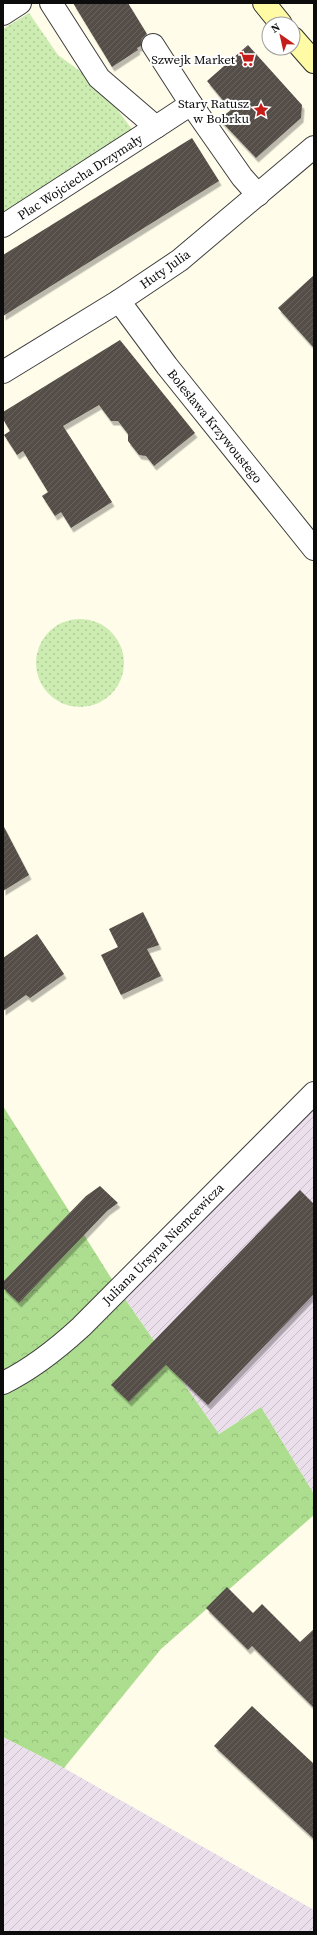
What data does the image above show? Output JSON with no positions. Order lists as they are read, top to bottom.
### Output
{
  "streets": {
    "street": [
      "Plac Wojciecha Drzymały",
      "Huty Julia",
      "Bolesława Krzywoustego",
      "Juliana Ursyna Niemcewicza"
    ]
  },
  "crossings": [
    ["Huty Julia", "Bolesława Krzywoustego"]
  ],
  "places": {
    "supermarket": ["Szwejk Market"],
    "place": ["Stary Ratusz w Bobrku"]
  },
  "north": "top left"
}
